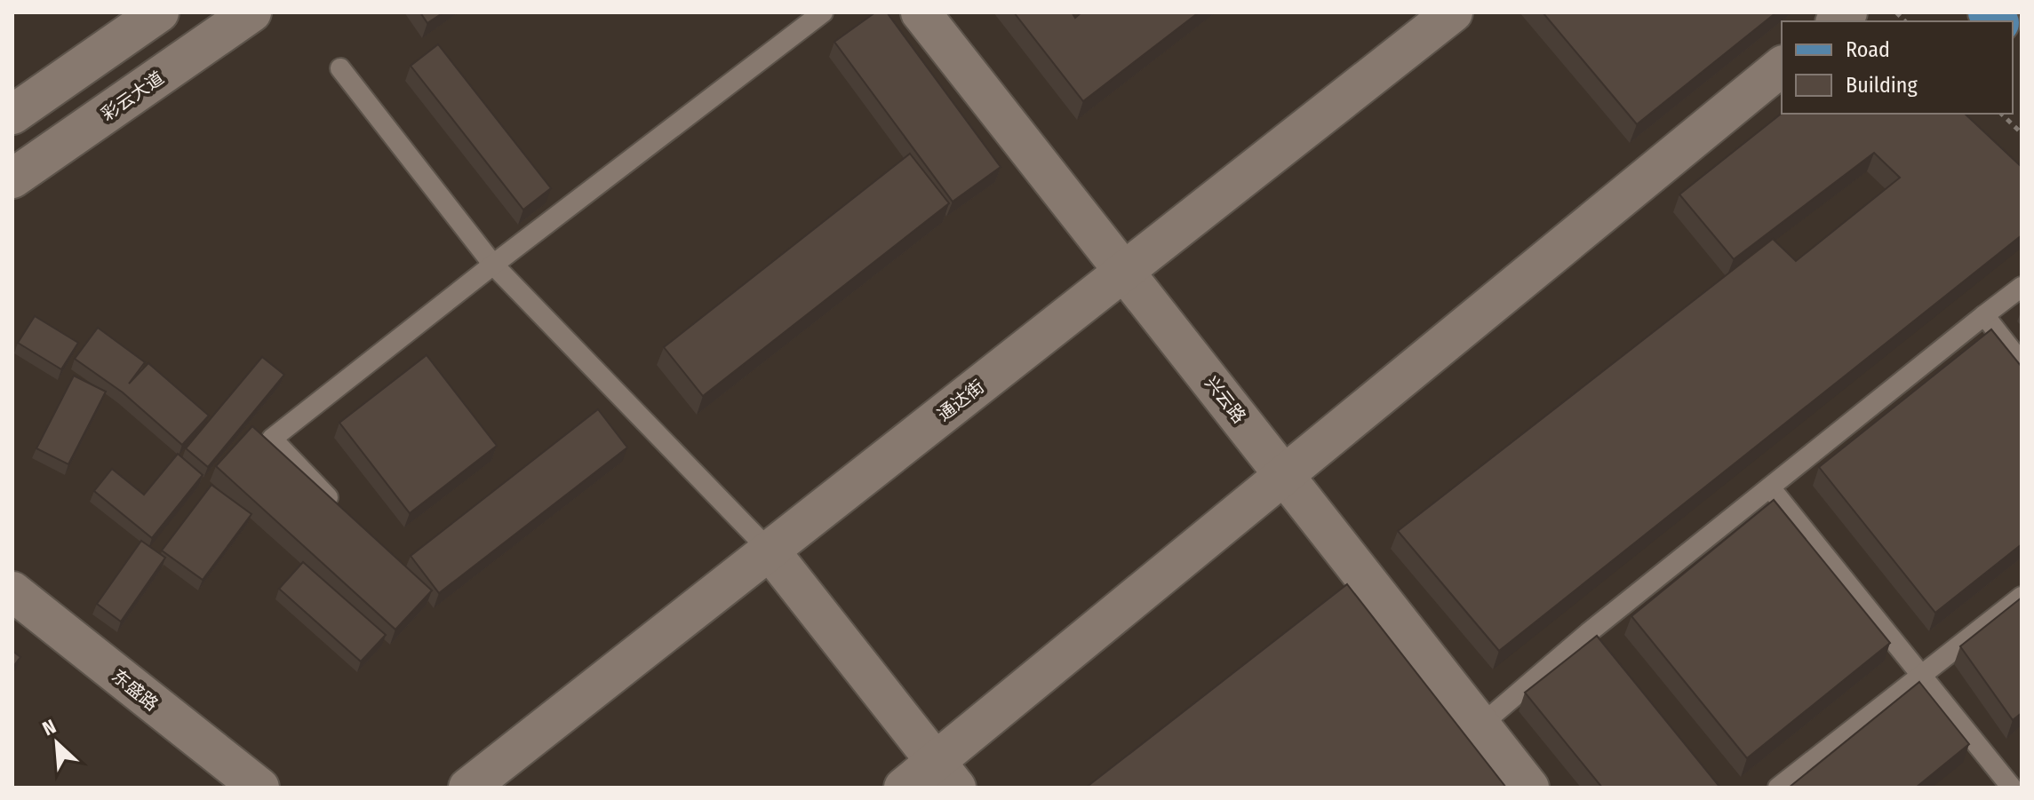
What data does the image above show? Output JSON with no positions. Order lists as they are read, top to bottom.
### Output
{
  "streets": {
    "street": [
      "彩云大道",
      "兴云路",
      "通达街",
      "东盛路"
    ]
  },
  "crossings": [
    ["兴云路", "通达街"]
  ],
  "legend": ["Road", "Building"],
  "north": "top left"
}
